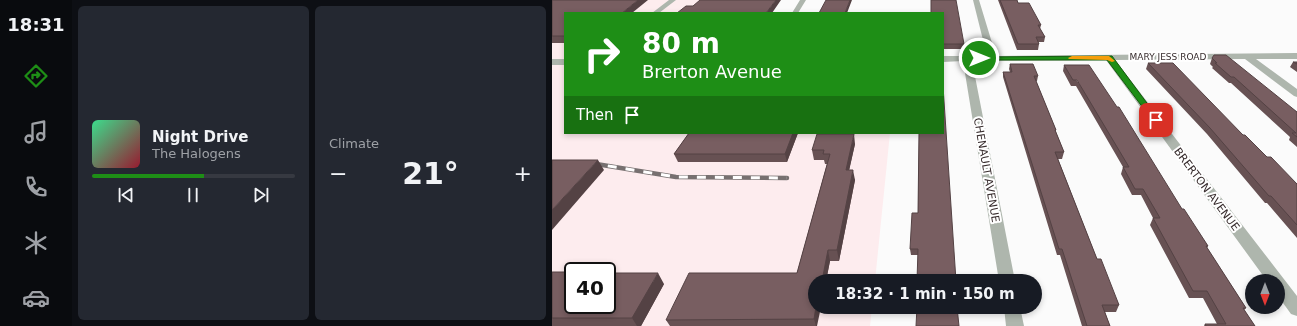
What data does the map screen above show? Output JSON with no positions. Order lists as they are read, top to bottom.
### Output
{
  "streets": {
    "street": ["MARY JESS ROAD", "CHENAULT AVENUE", "BRERTON AVENUE"]
  },
  "crossings": [
    ["MARY JESS ROAD", "CHENAULT AVENUE"],
    ["MARY JESS ROAD", "BRERTON AVENUE"]
  ],
  "north": "bottom",
  "page": {
    "tabs": "18:31",
    "tile": "Climate",
    "turn": ["80 m", "Brerton Avenue"],
    "then": "Then",
    "song": ["Night Drive", "The Halogens"],
    "heat": ["−", "21°", "+"],
    "limit": "40",
    "trip": "18:32 · 1 min · 150 m"
  }
}
